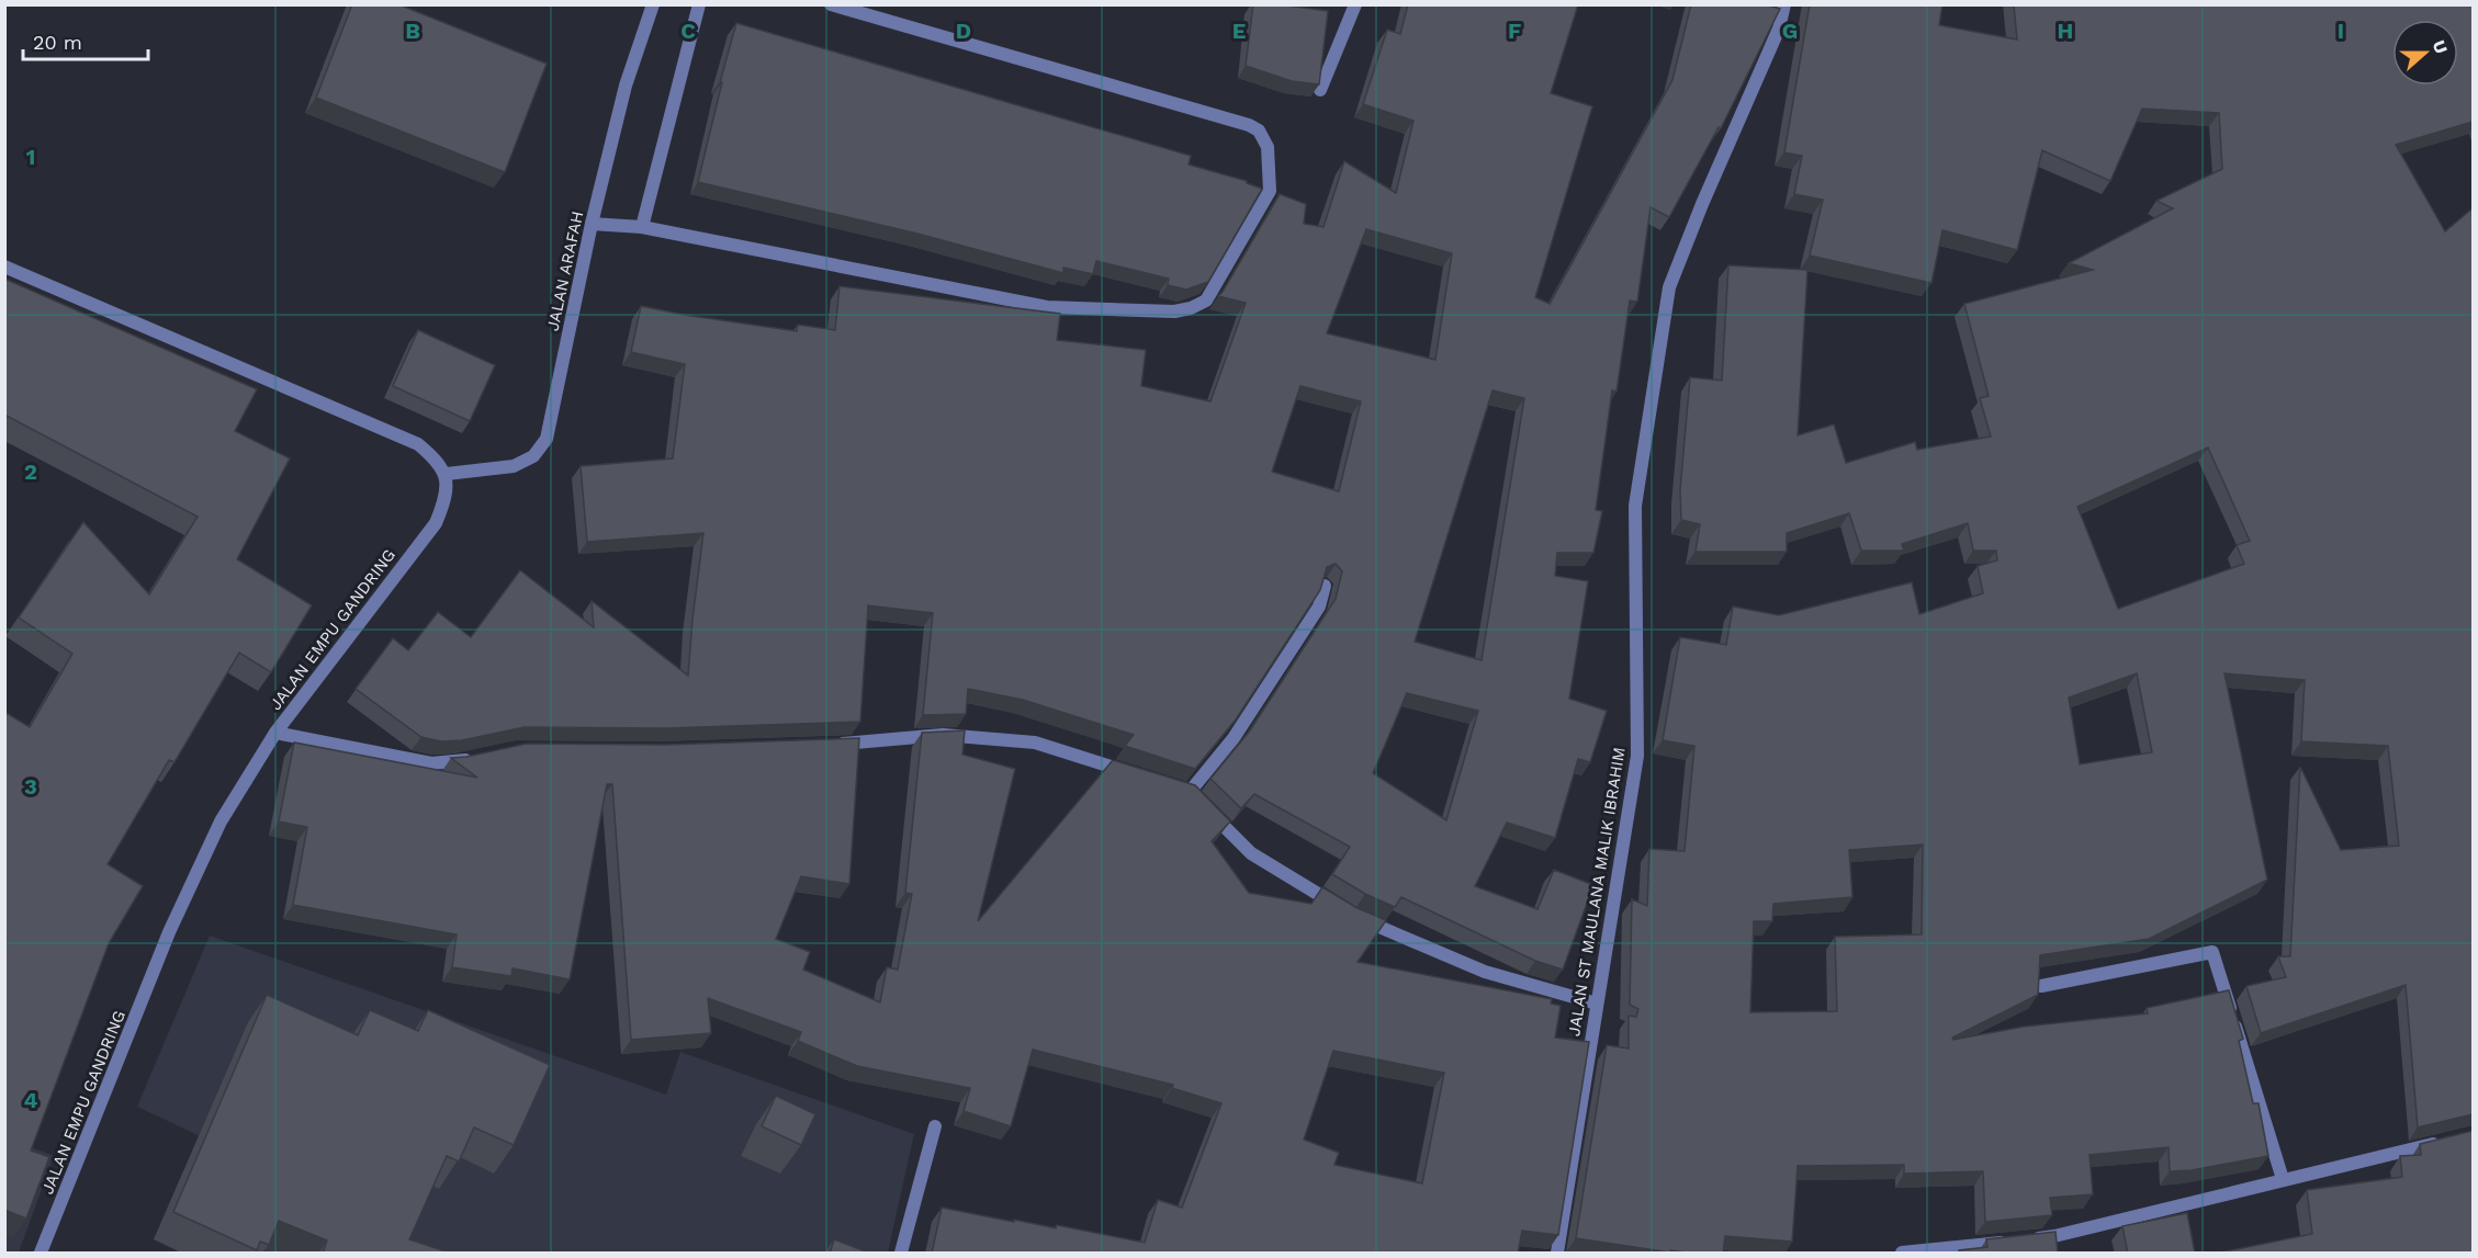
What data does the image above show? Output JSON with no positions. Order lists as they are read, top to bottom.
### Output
{
  "streets": {
    "street": ["JALAN ARAFAH", "JALAN EMPU GANDRING", "JALAN ST MAULANA MALIK IBRAHIM"]
  },
  "crossings": [
    ["JALAN ARAFAH", "JALAN EMPU GANDRING"]
  ],
  "scale_bar": "20 m",
  "north": "right",
  "grid": {
    "columns": [
      "B",
      "C",
      "D",
      "E",
      "F",
      "G",
      "H",
      "I"
    ],
    "rows": [
      "1",
      "2",
      "3",
      "4"
    ]
  }
}
